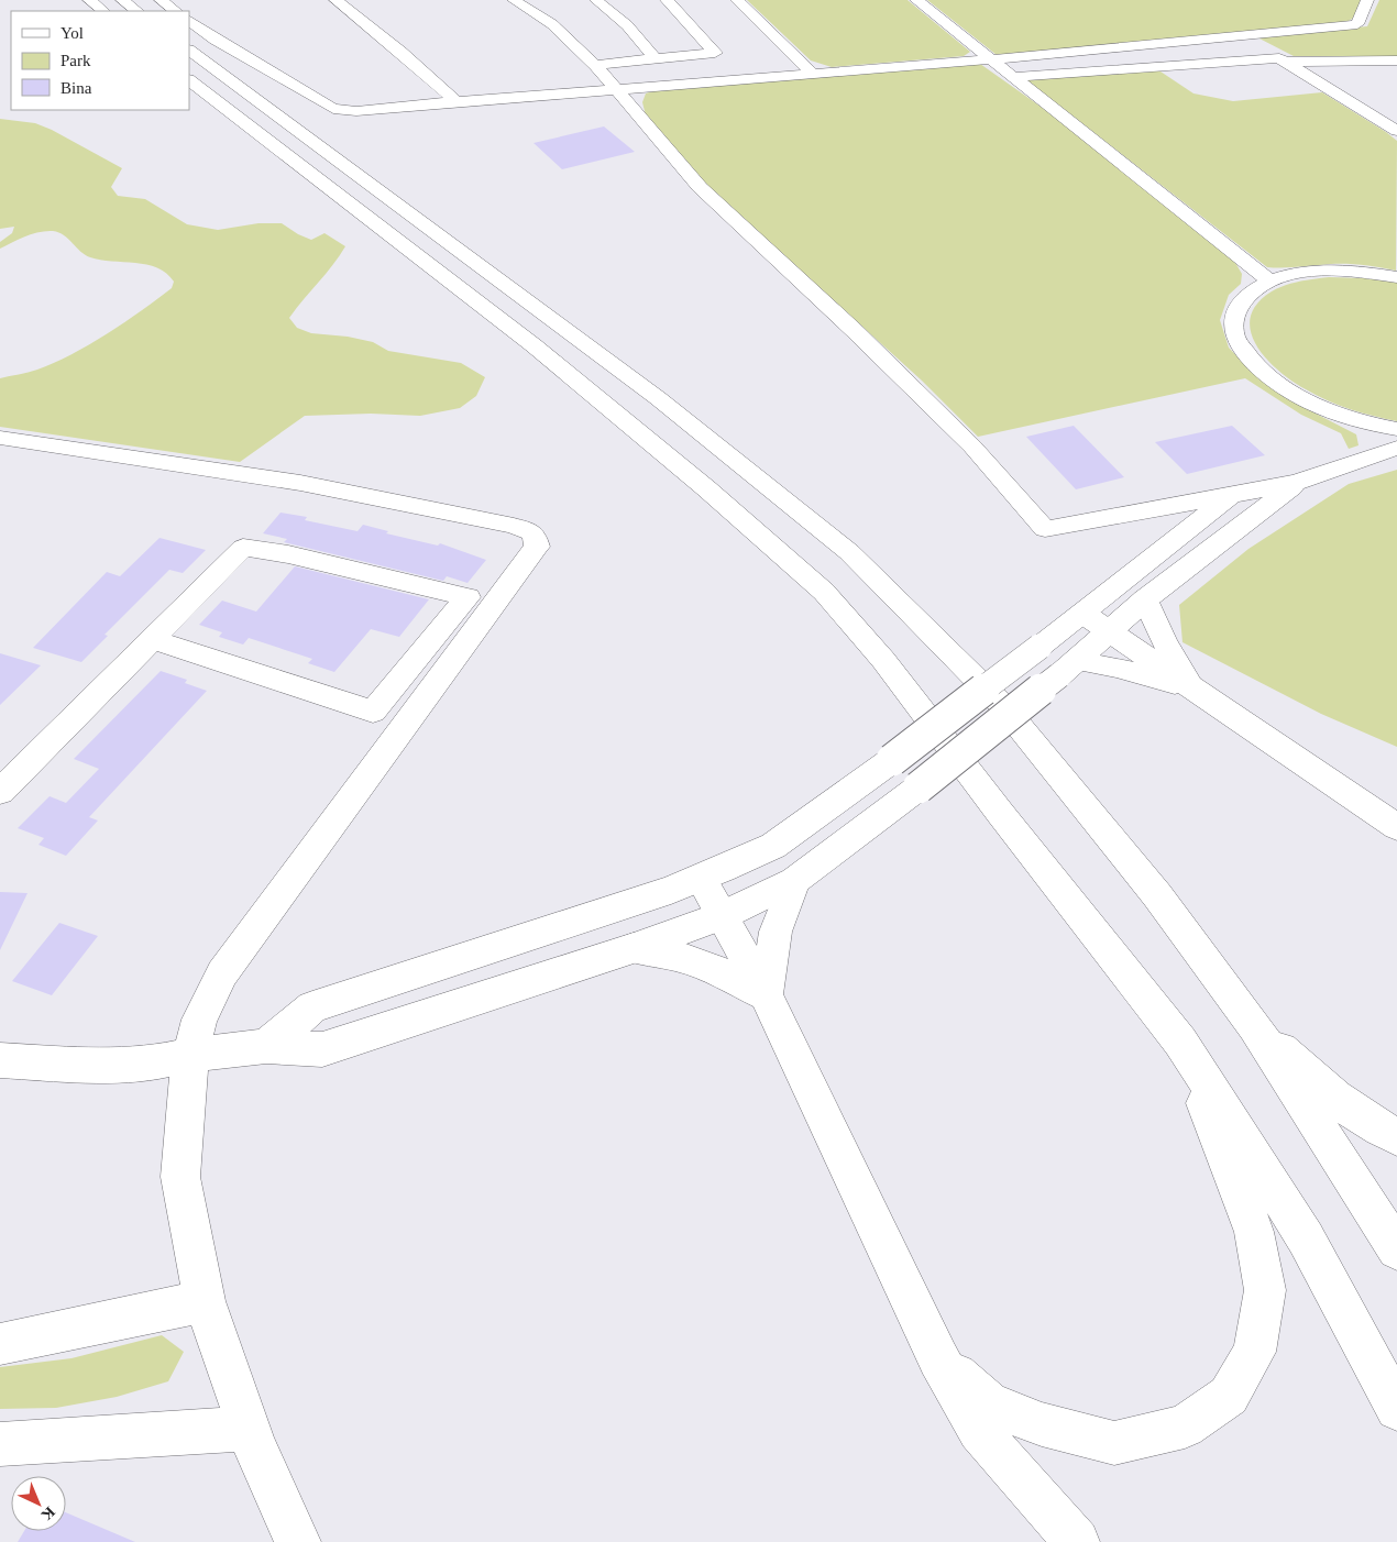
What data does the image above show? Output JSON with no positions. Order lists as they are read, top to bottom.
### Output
{
  "legend": ["Yol", "Park", "Bina"],
  "north": "bottom right"
}
